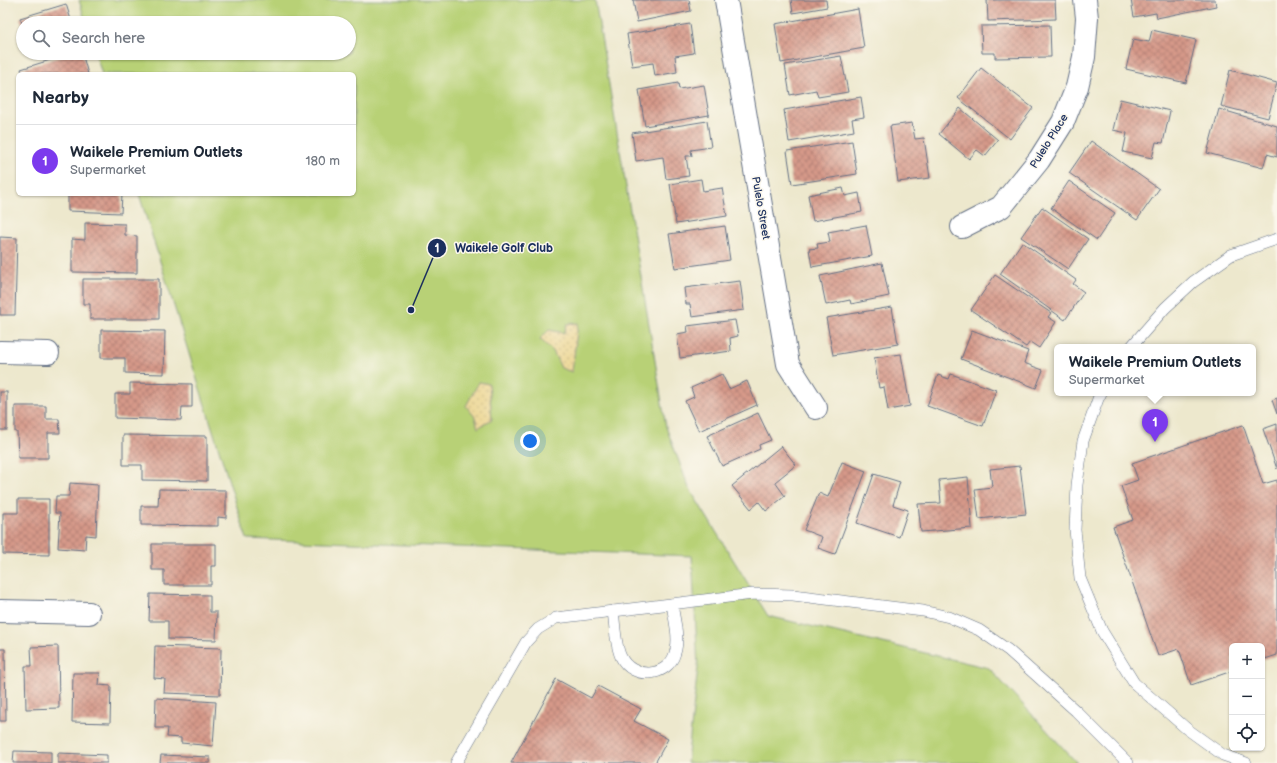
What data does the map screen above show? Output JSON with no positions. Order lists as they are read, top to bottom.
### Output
{
  "streets": {
    "street": ["Pulelo Place", "Pulelo Street"]
  },
  "places": ["Waikele Golf Club"],
  "page": {
    "search": "Search here",
    "heading": "Nearby",
    "list": [
      {
        "mark": "1",
        "name": "Waikele Premium Outlets",
        "note": "Supermarket",
        "value": "180 m"
      }
    ],
    "popup": ["Waikele Premium Outlets", "Supermarket"],
    "pins": "1",
    "map_buttons": ["+", "−"]
  }
}
